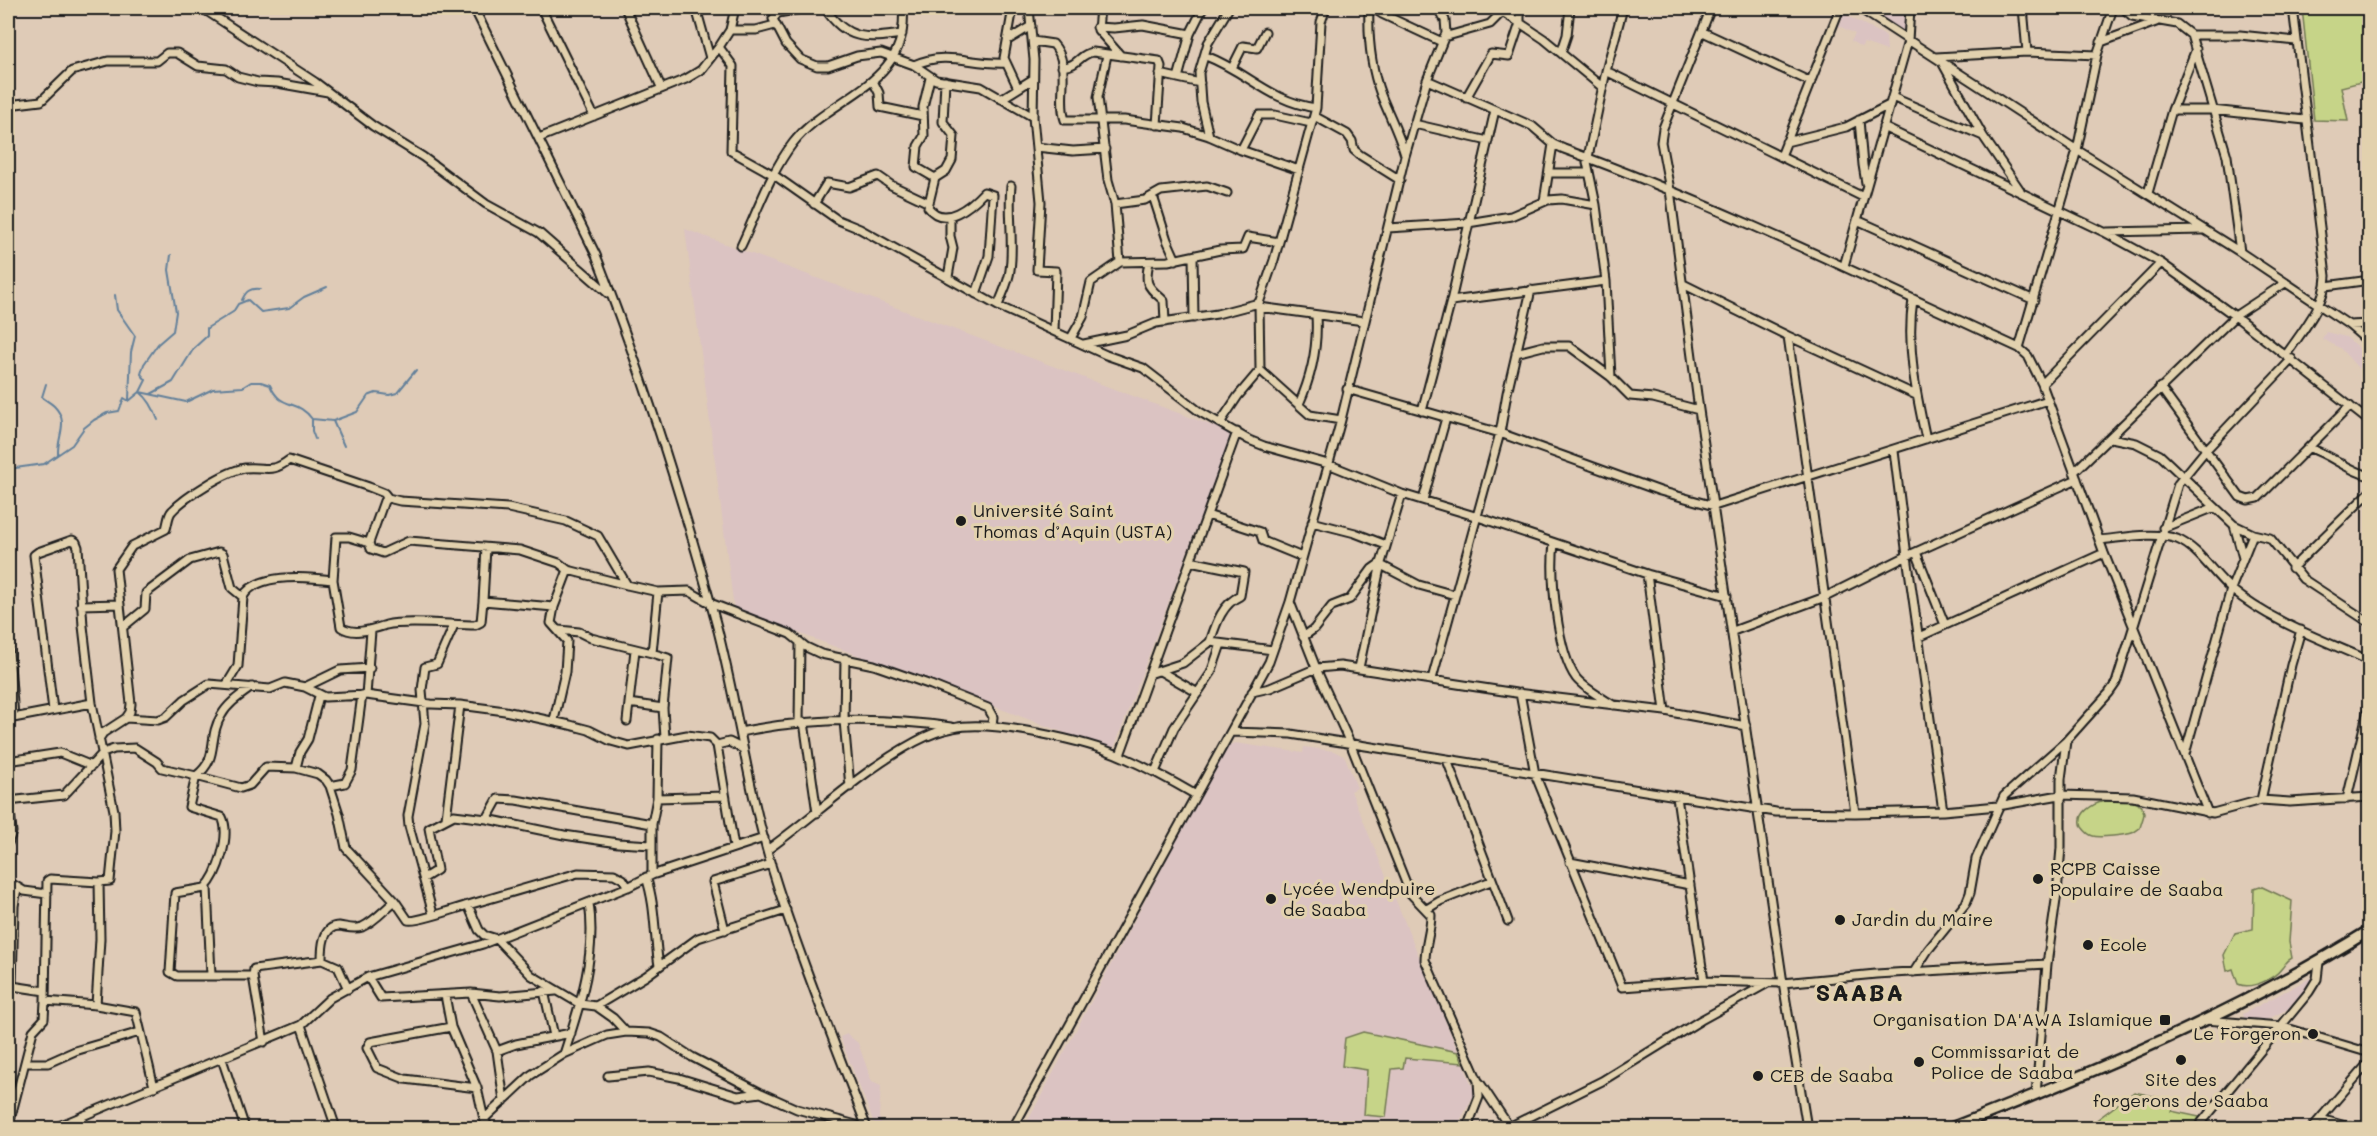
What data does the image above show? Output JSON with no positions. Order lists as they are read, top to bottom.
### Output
{
  "districts": ["SAABA"],
  "places": {
    "other": [
      "Université Saint Thomas d’Aquin (USTA)",
      "RCPB Caisse Populaire de Saaba",
      "Lycée Wendpuire de Saaba",
      "Jardin du Maire",
      "Ecole",
      "Le Forgeron",
      "Site des forgerons de Saaba",
      "Commissariat de Police de Saaba",
      "CEB de Saaba"
    ],
    "transit": ["Organisation DA'AWA Islamique"]
  }
}
